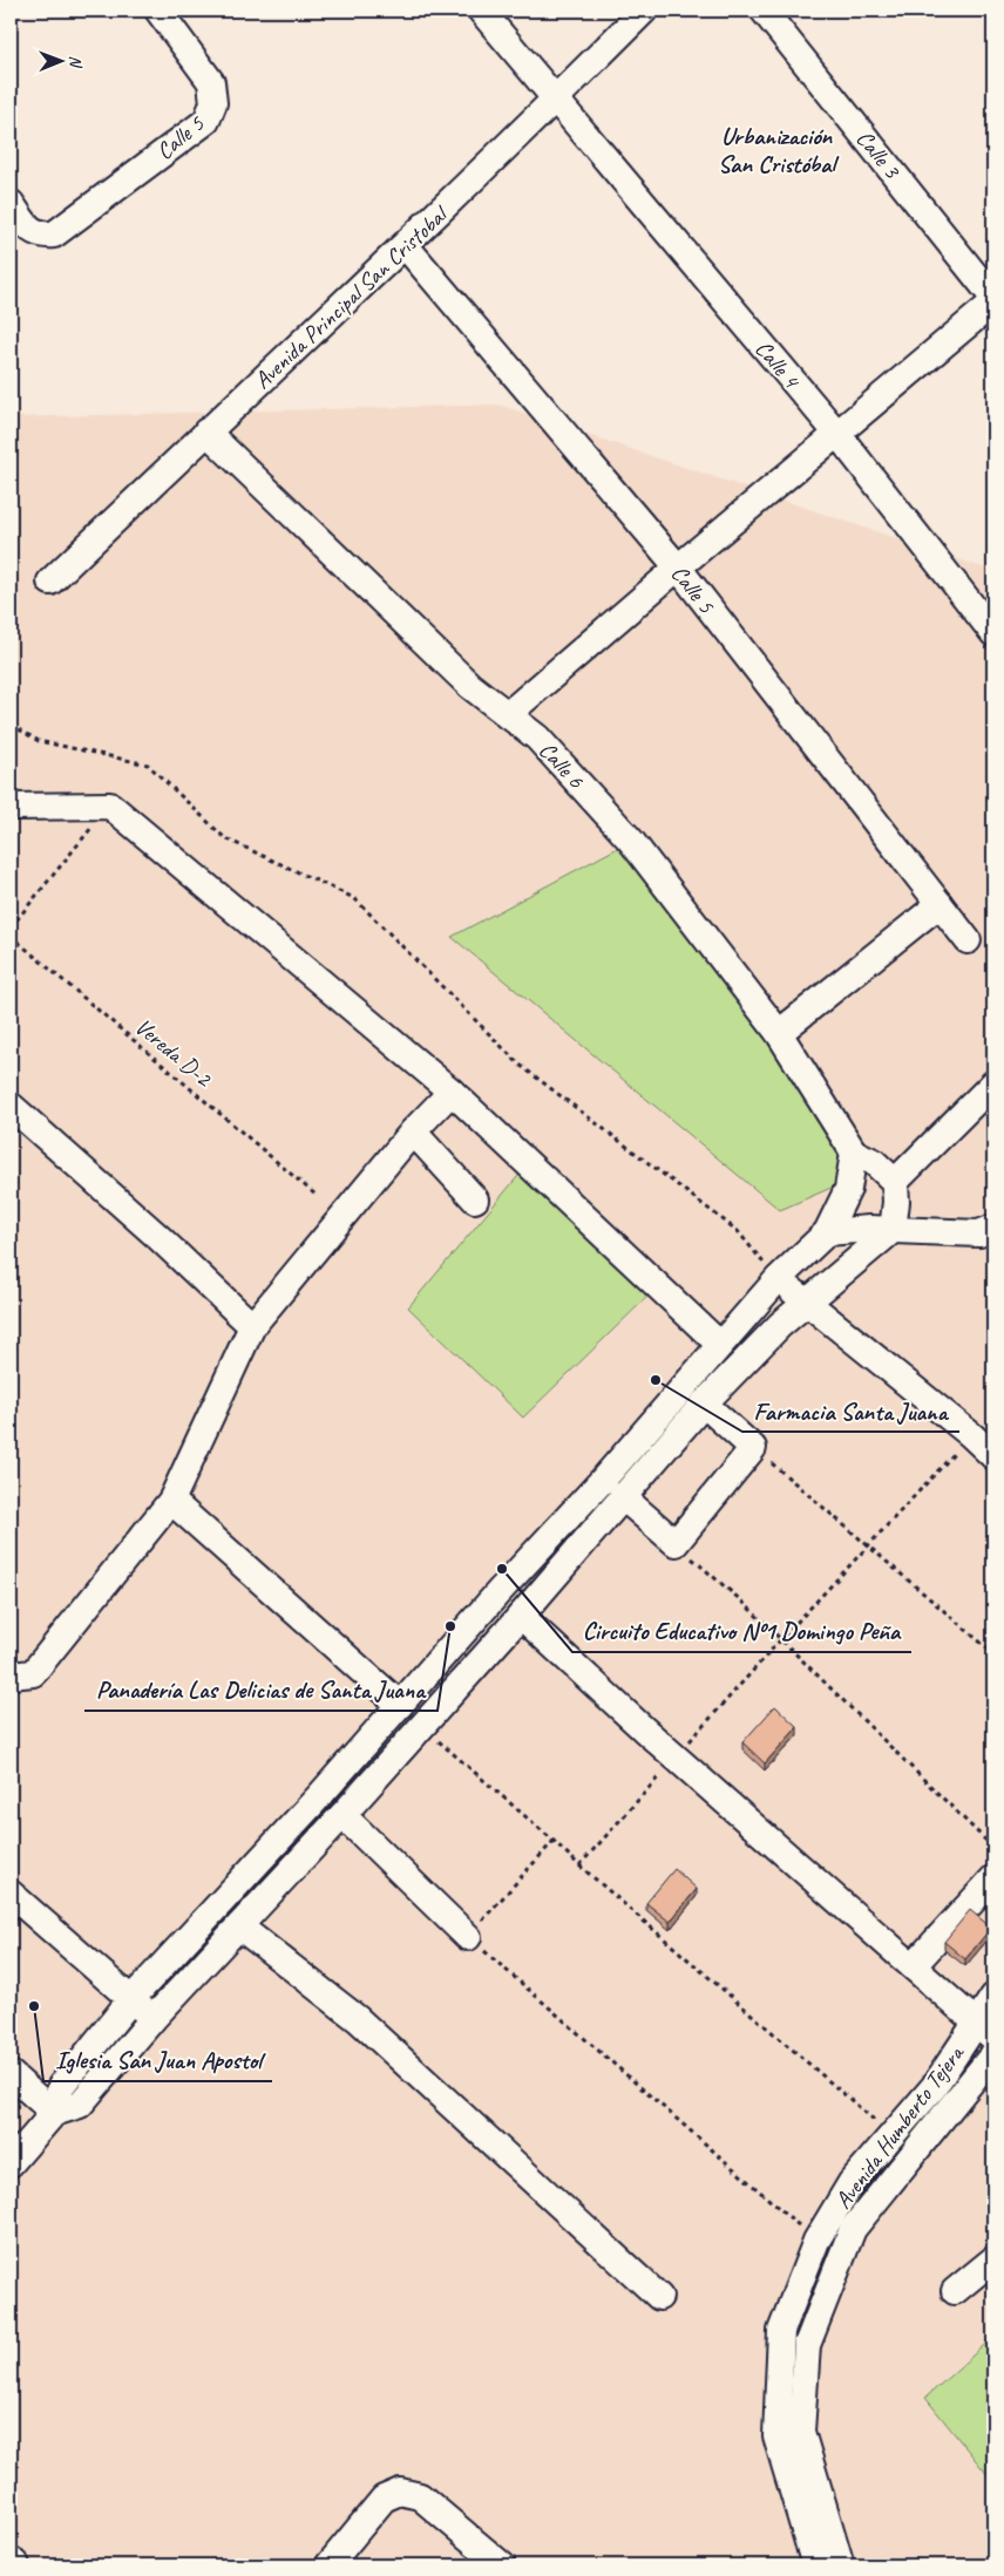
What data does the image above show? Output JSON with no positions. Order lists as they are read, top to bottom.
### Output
{
  "streets": {
    "street": [
      "Calle 5",
      "Calle 3",
      "Avenida Principal San Cristobal",
      "Calle 4",
      "Calle 6",
      "Avenida Humberto Tejera"
    ],
    "path": ["Vereda D-2"]
  },
  "crossings": [
    ["Calle 5", "Avenida Principal San Cristobal"],
    ["Avenida Principal San Cristobal", "Calle 4"],
    ["Avenida Principal San Cristobal", "Calle 6"]
  ],
  "districts": ["Urbanización San Cristóbal"],
  "places": [
    "Farmacia Santa Juana",
    "Circuito Educativo Nº1 Domingo Peña",
    "Panadería Las Delicias de Santa Juana",
    "Iglesia San Juan Apostol"
  ],
  "north": "right"
}
